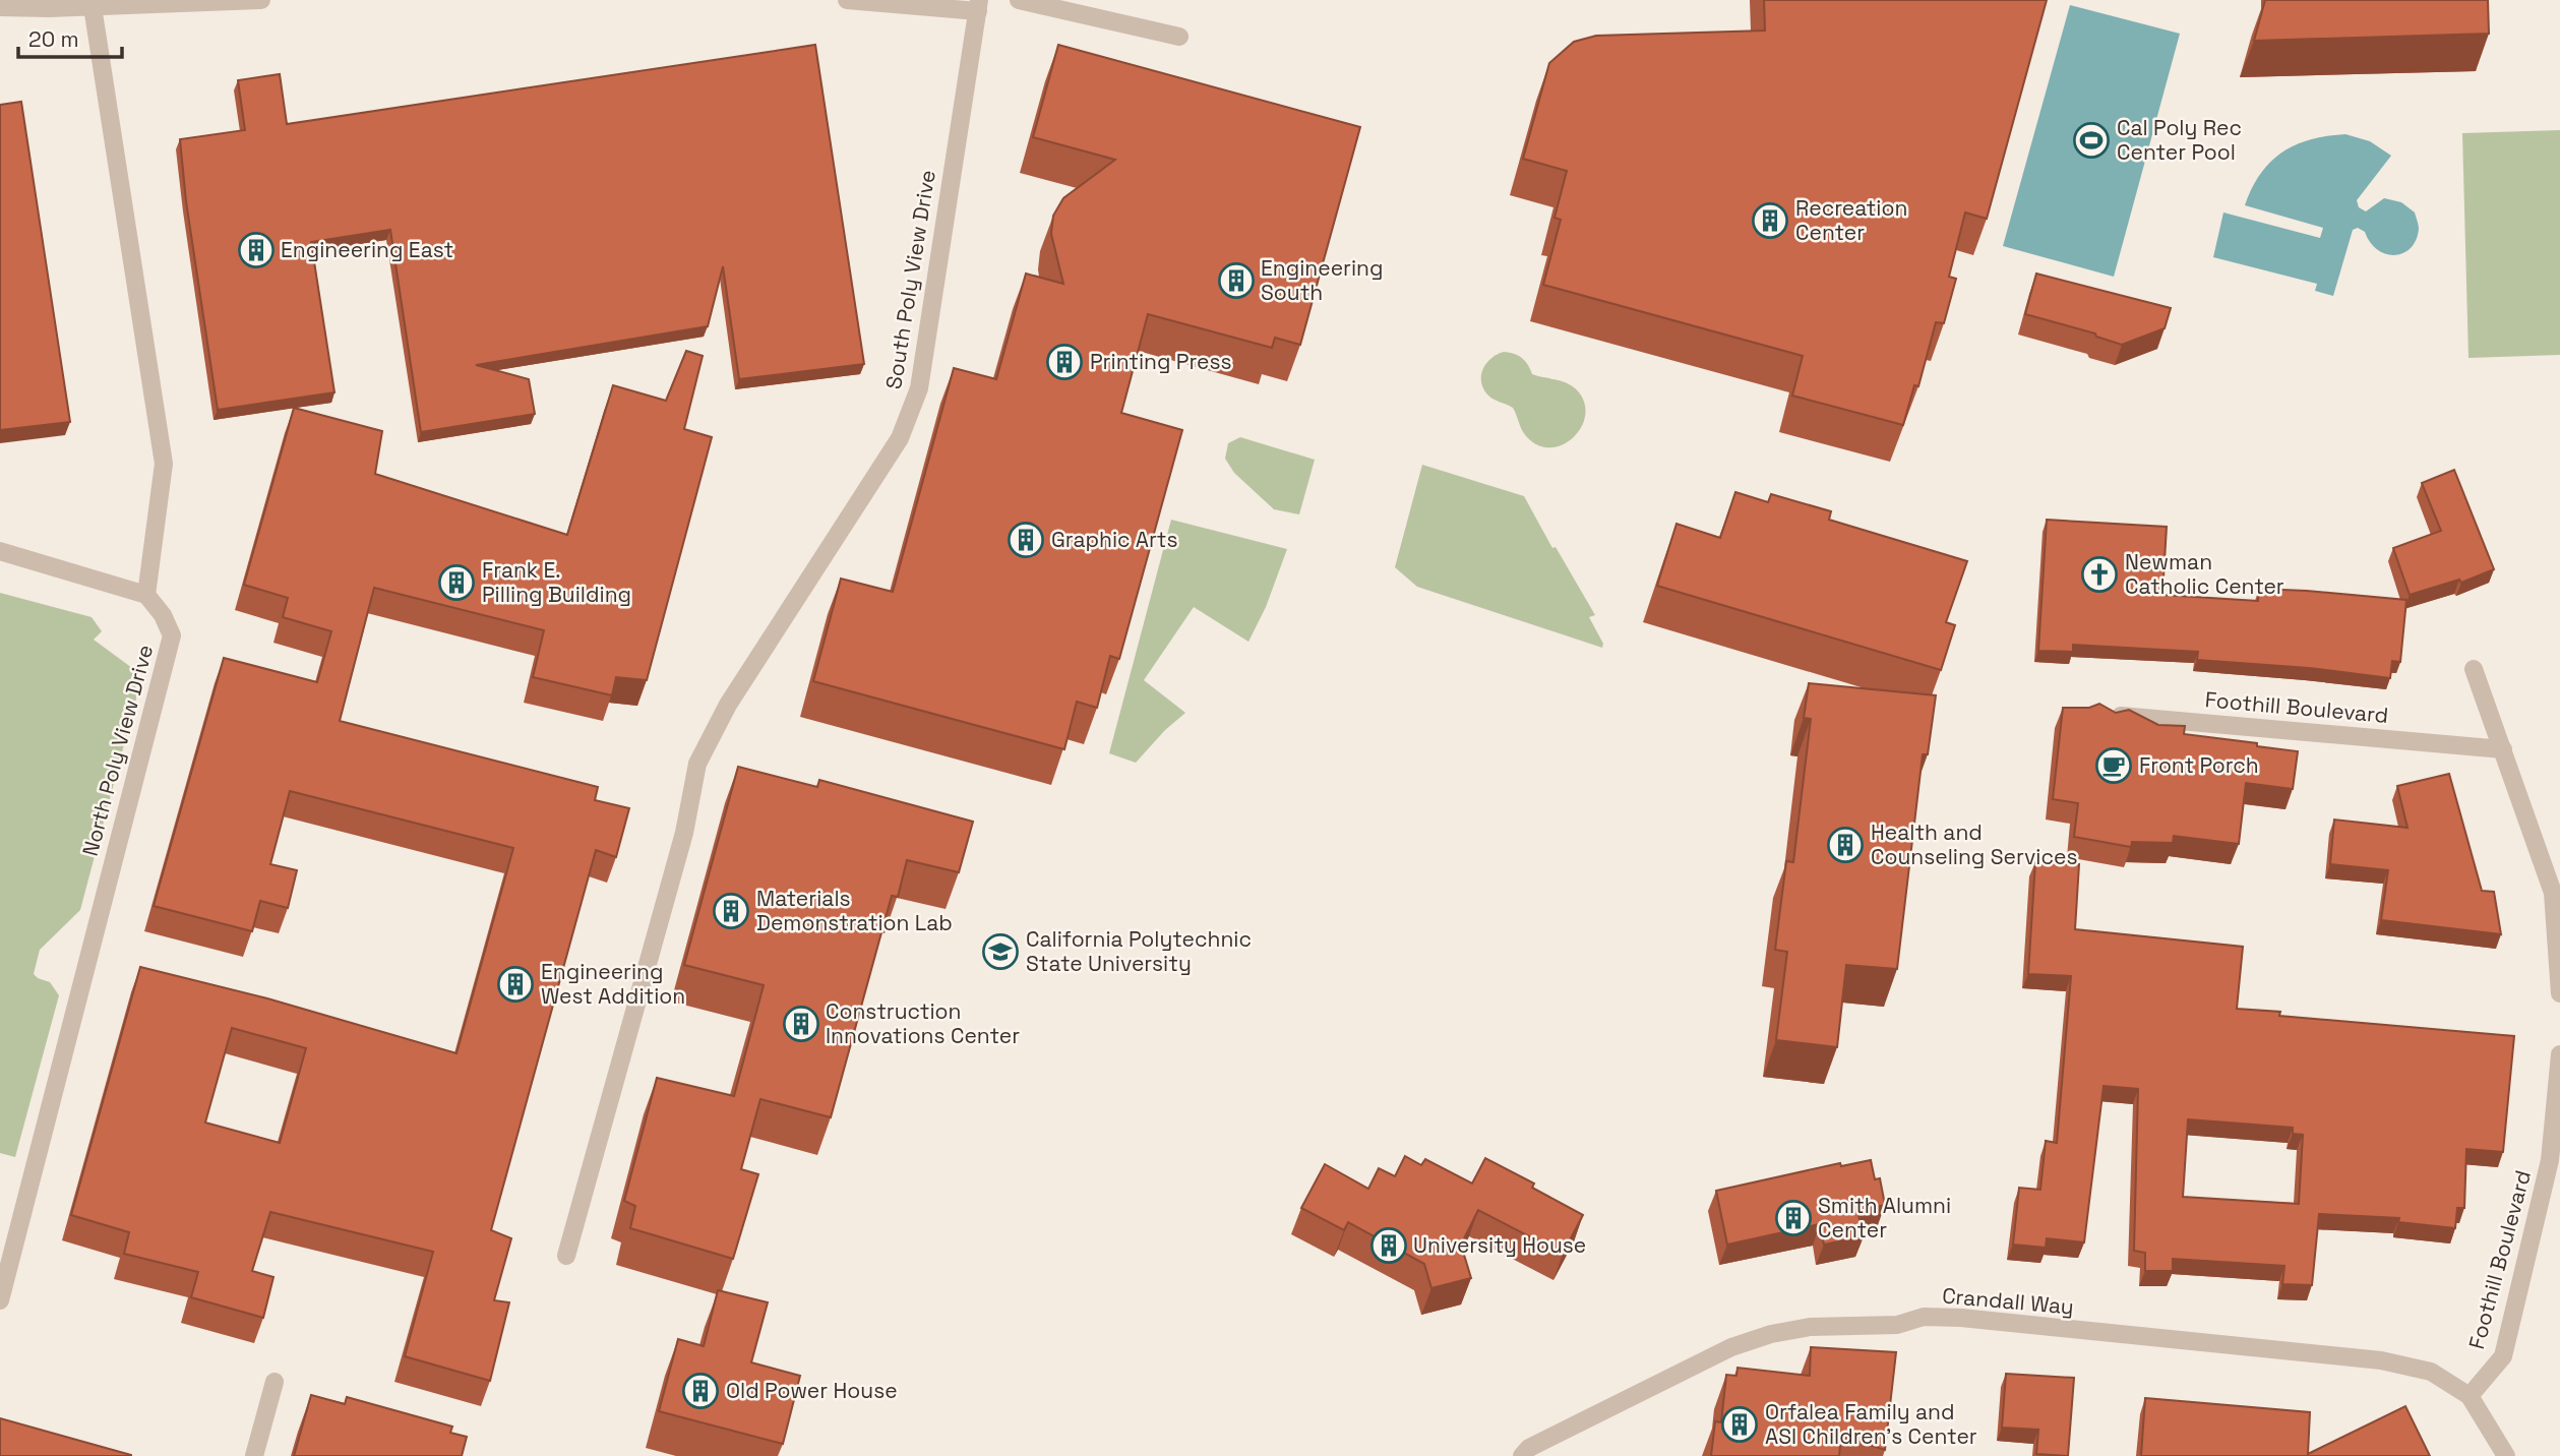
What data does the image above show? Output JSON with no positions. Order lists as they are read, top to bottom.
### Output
{
  "streets": {
    "street": [
      "South Poly View Drive",
      "Foothill Boulevard",
      "North Poly View Drive",
      "Crandall Way"
    ]
  },
  "crossings": [
    ["Foothill Boulevard", "Crandall Way"]
  ],
  "places": {
    "sports": ["Cal Poly Rec Center Pool"],
    "building": [
      "Recreation Center",
      "Engineering East",
      "Engineering South",
      "Printing Press",
      "Graphic Arts",
      "Frank E. Pilling Building",
      "Health and Counseling Services",
      "Materials Demonstration Lab",
      "Engineering West Addition",
      "Construction Innovations Center",
      "Smith Alumni Center",
      "University House",
      "Old Power House",
      "Orfalea Family and ASI Children's Center"
    ],
    "church": ["Newman Catholic Center"],
    "cafe": ["Front Porch"],
    "school or university": ["California Polytechnic State University"]
  },
  "scale_bar": "20 m"
}
